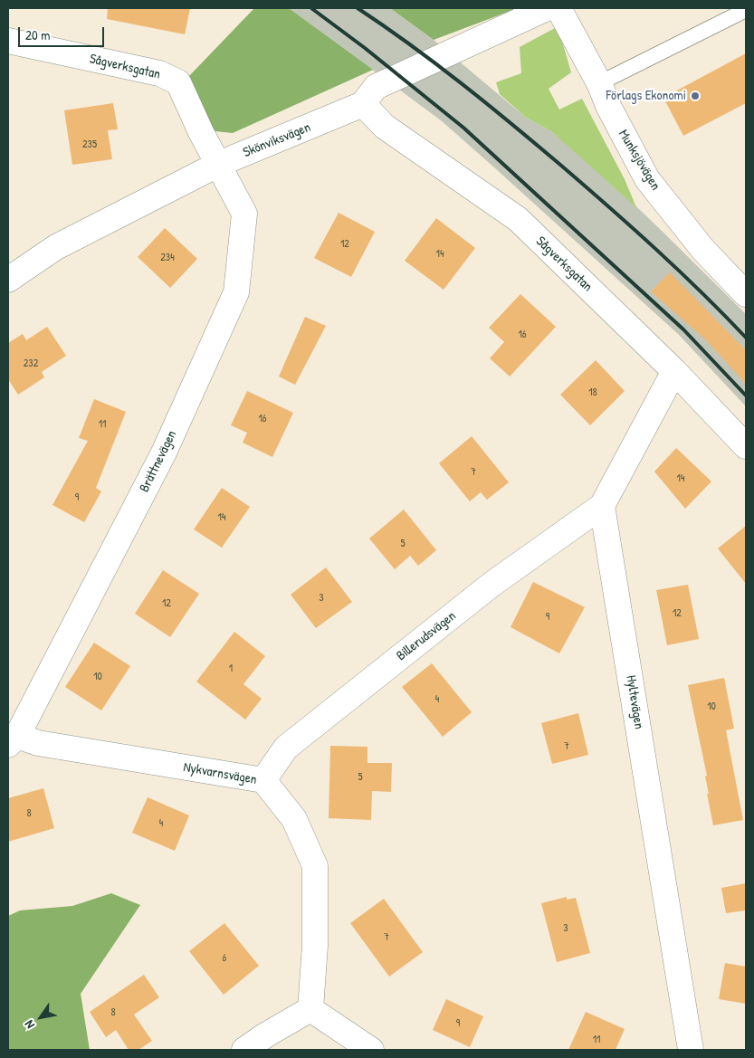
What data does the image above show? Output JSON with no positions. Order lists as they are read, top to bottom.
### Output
{
  "streets": {
    "street": [
      "Sågverksgatan",
      "Skönviksvägen",
      "Munksjövägen",
      "Brättnevägen",
      "Billerudsvägen",
      "Hyltevägen",
      "Nykvarnsvägen"
    ]
  },
  "crossings": [
    ["Sågverksgatan", "Skönviksvägen"],
    ["Sågverksgatan", "Brättnevägen"],
    ["Skönviksvägen", "Brättnevägen"],
    ["Brättnevägen", "Nykvarnsvägen"],
    ["Billerudsvägen", "Hyltevägen"],
    ["Billerudsvägen", "Nykvarnsvägen"]
  ],
  "places": ["Förlags Ekonomi"],
  "house_numbers": [
    "235",
    "12",
    "14",
    "234",
    "16",
    "232",
    "18",
    "16",
    "11",
    "7",
    "14",
    "9",
    "14",
    "5",
    "3",
    "12",
    "12",
    "9",
    "1",
    "10",
    "4",
    "10",
    "7",
    "5",
    "8",
    "4",
    "3",
    "7",
    "6",
    "8",
    "9",
    "11"
  ],
  "scale_bar": "20 m",
  "north": "bottom left"
}
